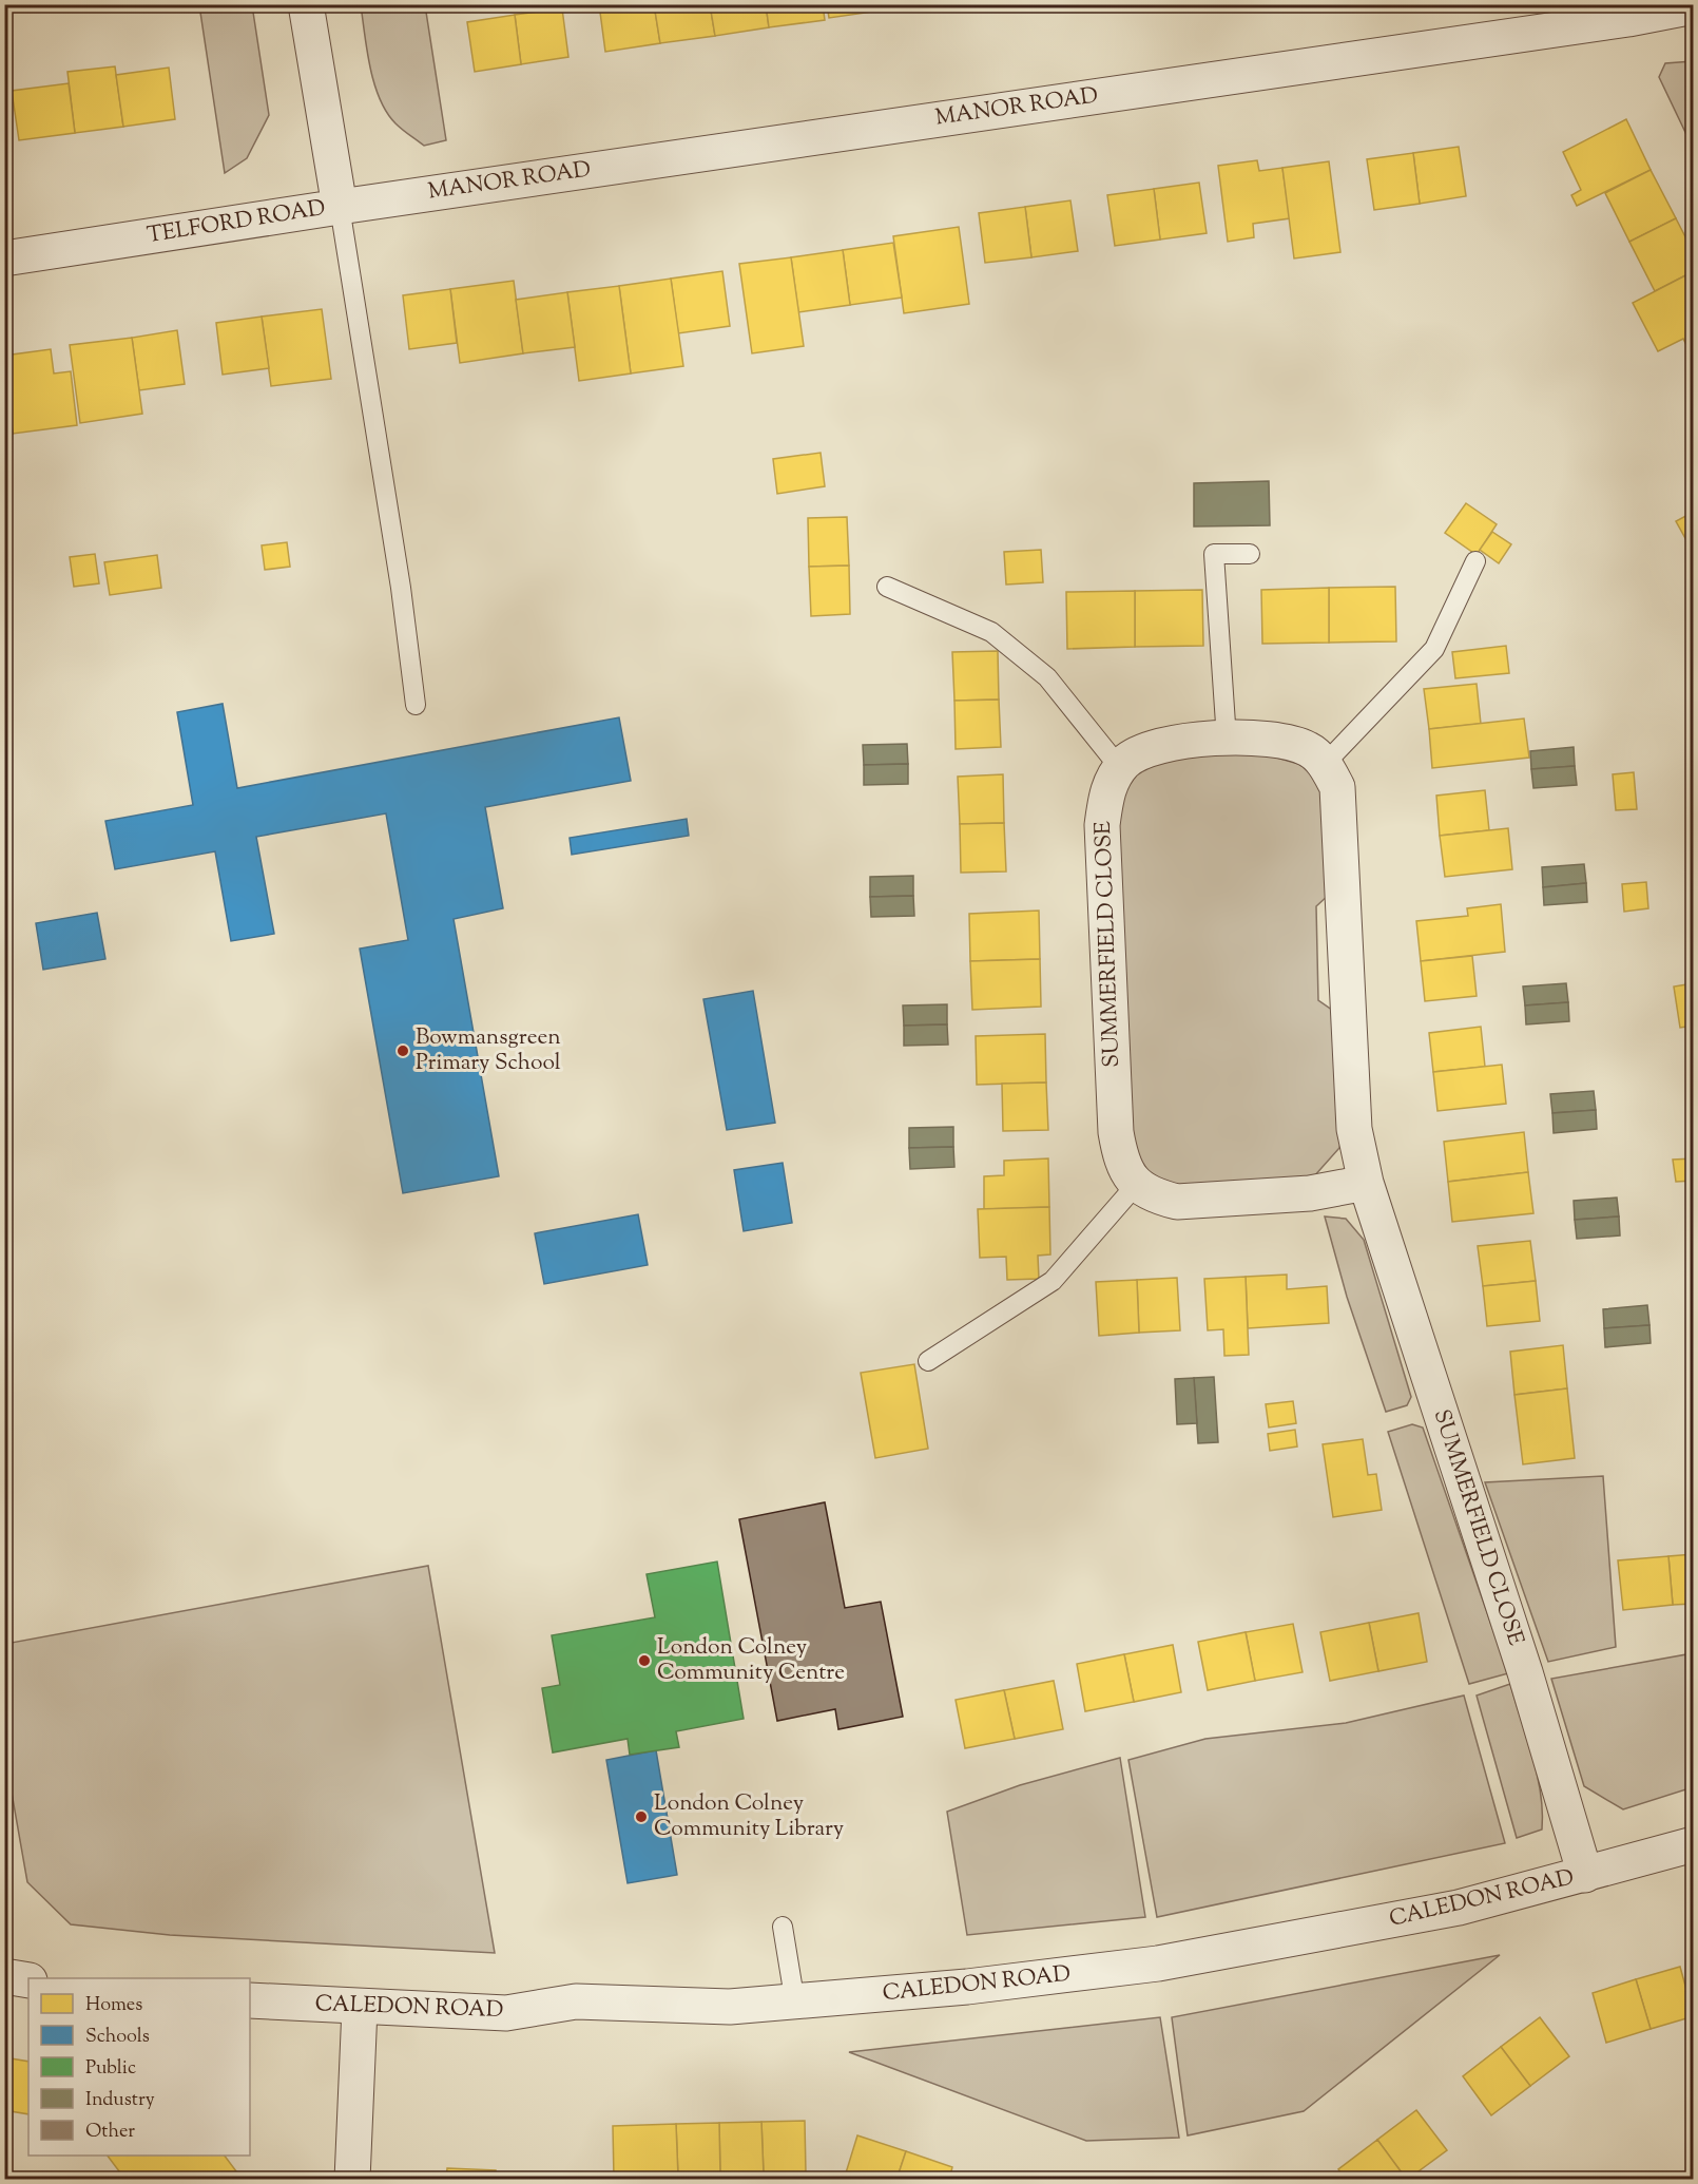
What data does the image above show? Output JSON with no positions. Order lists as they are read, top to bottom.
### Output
{
  "streets": {
    "street": [
      "MANOR ROAD",
      "TELFORD ROAD",
      "SUMMERFIELD CLOSE",
      "CALEDON ROAD"
    ]
  },
  "crossings": [
    ["MANOR ROAD", "TELFORD ROAD"],
    ["SUMMERFIELD CLOSE", "CALEDON ROAD"]
  ],
  "places": ["Bowmansgreen Primary School", "London Colney Community Centre", "London Colney Community Library"],
  "legend": [
    "Homes",
    "Schools",
    "Public",
    "Industry",
    "Other"
  ]
}
